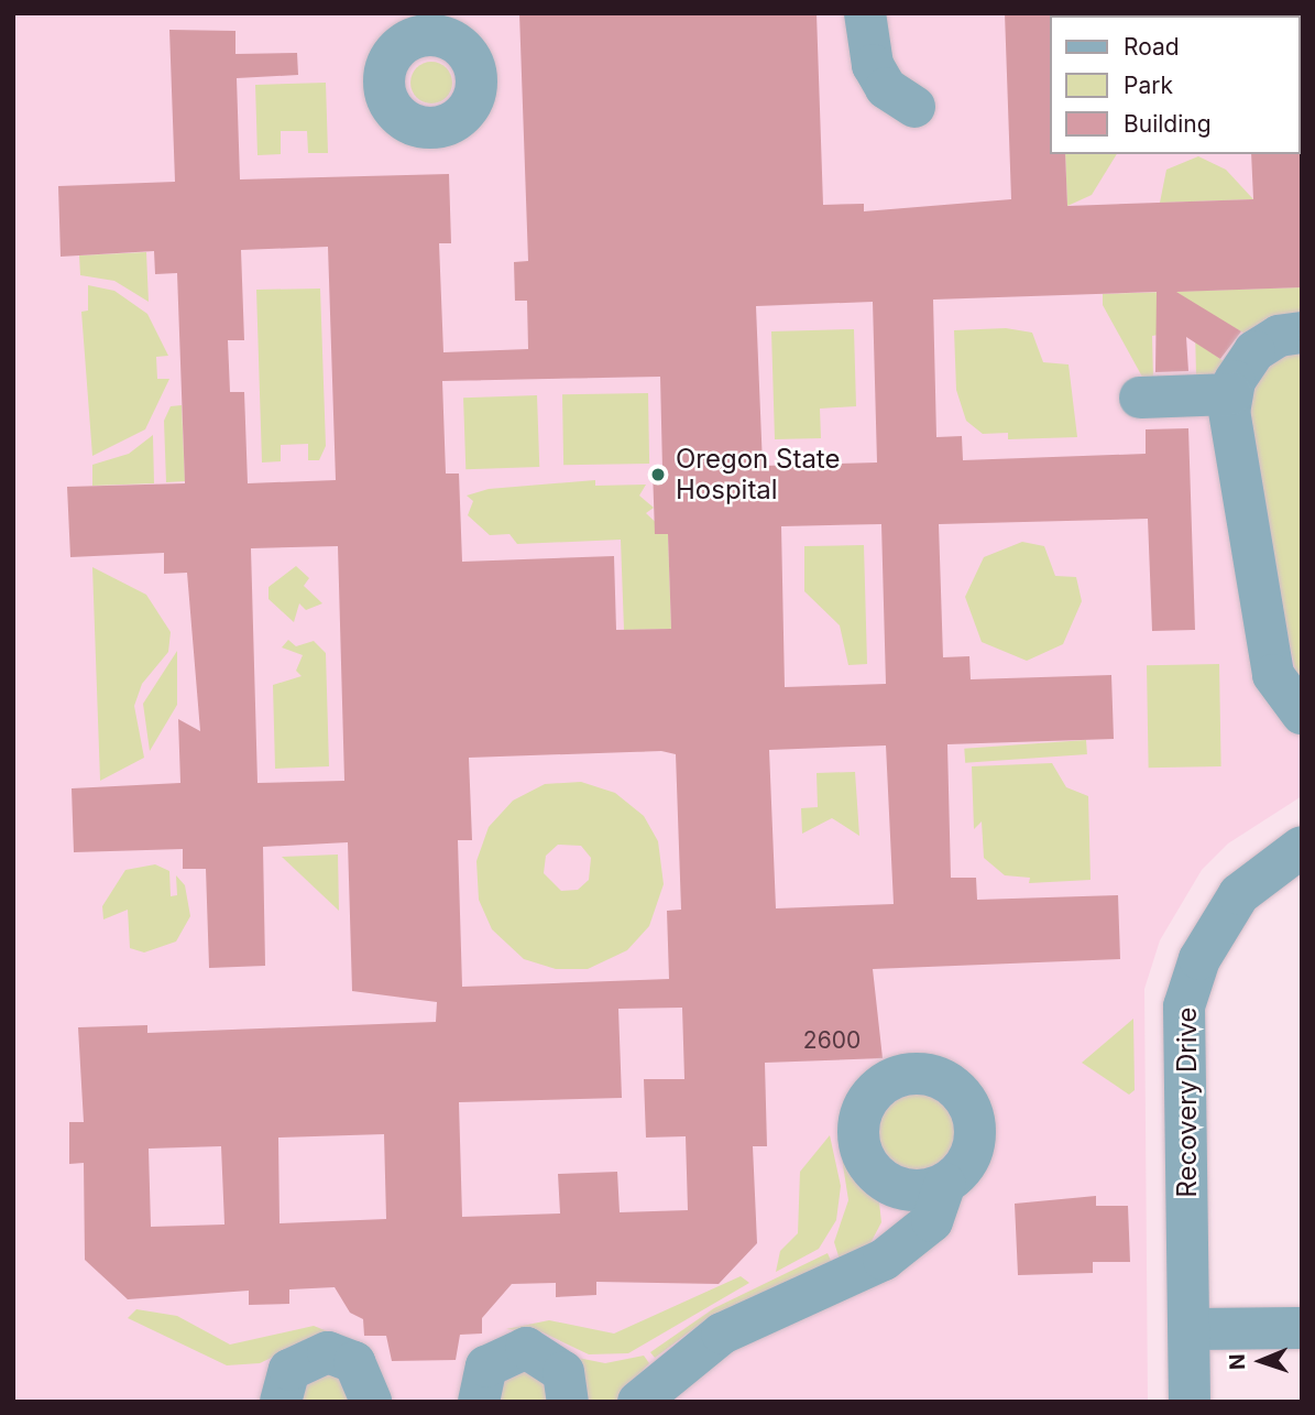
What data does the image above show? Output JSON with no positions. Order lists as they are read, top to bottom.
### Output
{
  "streets": {
    "street": ["Recovery Drive"]
  },
  "places": ["Oregon State Hospital"],
  "house_numbers": ["2600"],
  "legend": ["Road", "Park", "Building"],
  "north": "left"
}
